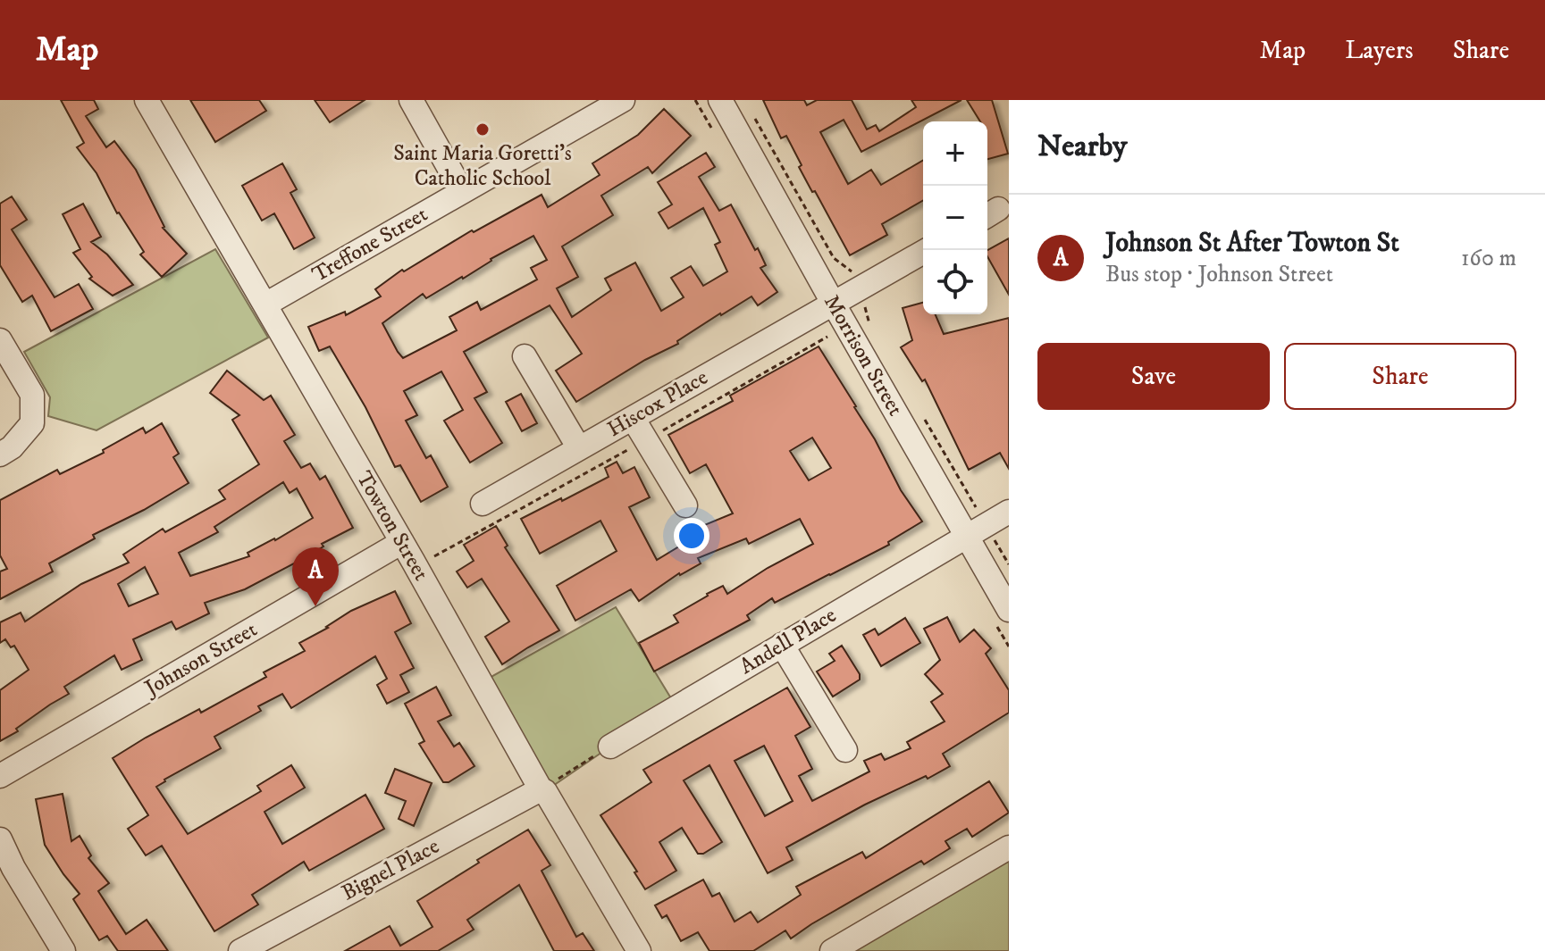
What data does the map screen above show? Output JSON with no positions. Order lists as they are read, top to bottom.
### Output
{
  "streets": {
    "street": [
      "Treffone Street",
      "Morrison Street",
      "Hiscox Place",
      "Towton Street",
      "Andell Place",
      "Johnson Street",
      "Bignel Place"
    ]
  },
  "crossings": [
    ["Treffone Street", "Towton Street"],
    ["Morrison Street", "Hiscox Place"],
    ["Morrison Street", "Andell Place"],
    ["Towton Street", "Johnson Street"],
    ["Towton Street", "Bignel Place"]
  ],
  "places": ["Saint Maria Goretti’s Catholic School"],
  "page": {
    "header": "Map",
    "nav": ["Map", "Layers", "Share"],
    "heading": "Nearby",
    "map_buttons": ["+", "−"],
    "list": [
      {
        "mark": "A",
        "name": "Johnson St After Towton St",
        "note": "Bus stop · Johnson Street",
        "value": "160 m"
      }
    ],
    "buttons": ["Save", "Share"],
    "pins": "A"
  }
}
